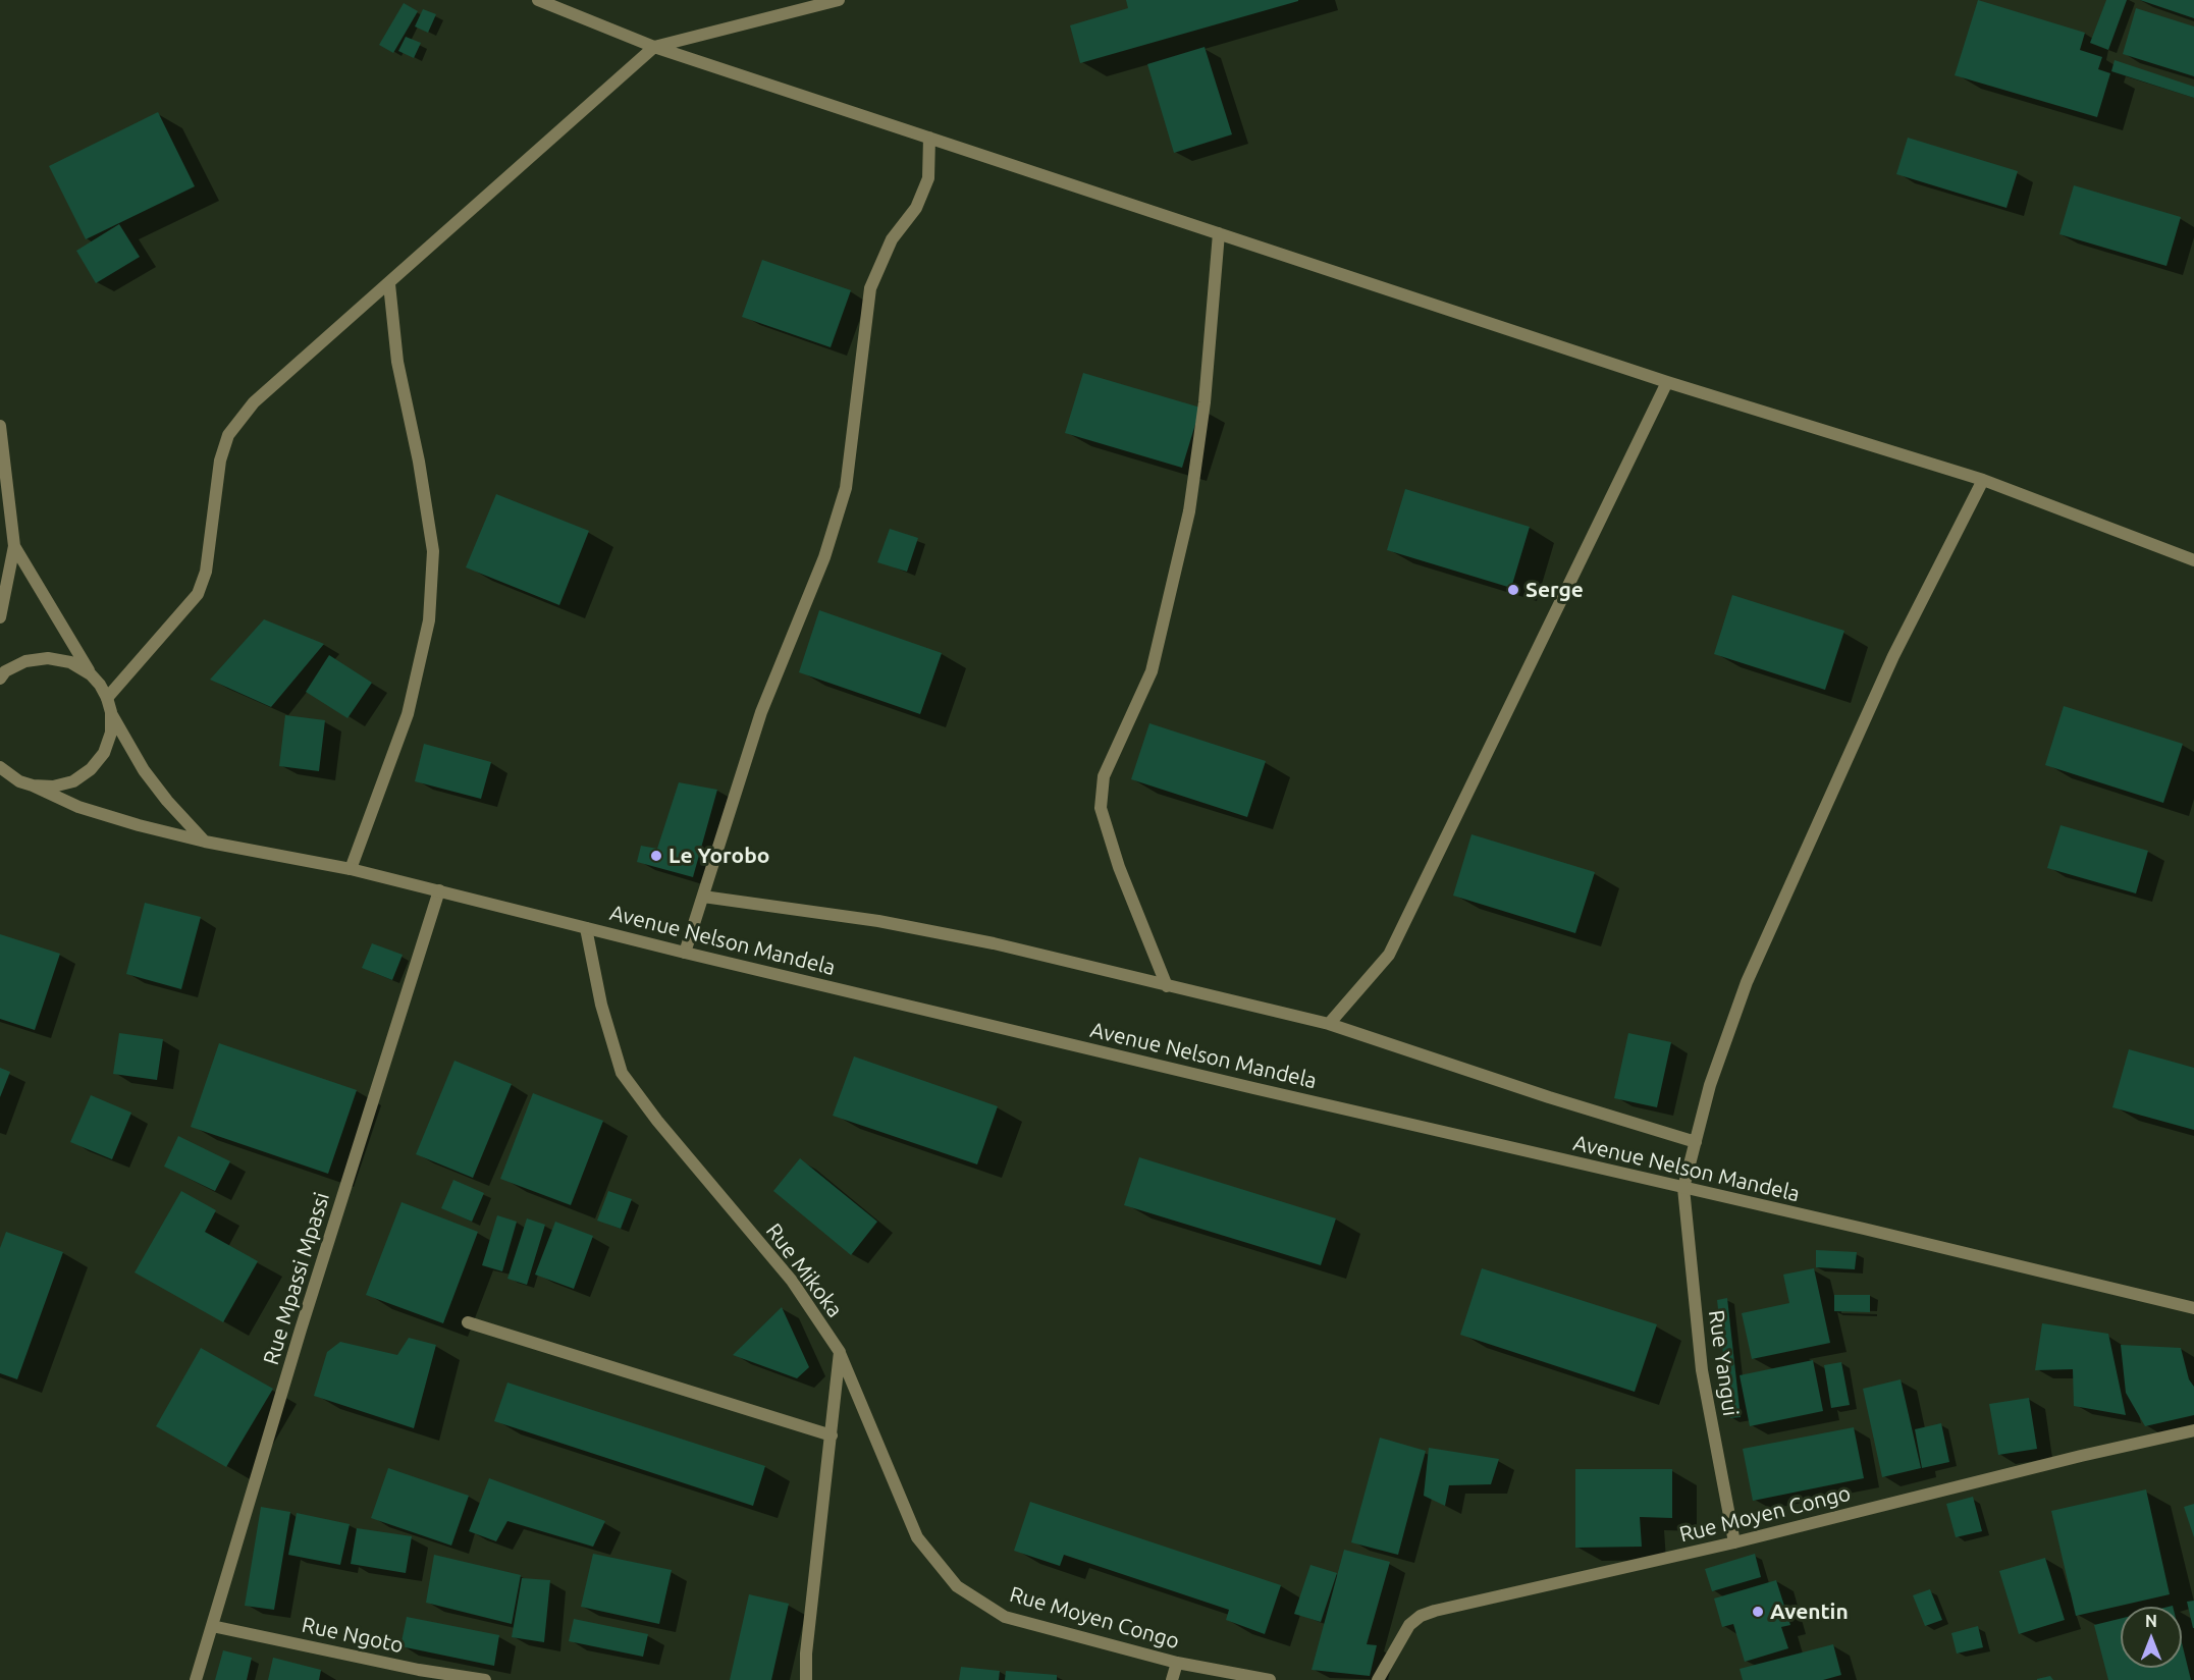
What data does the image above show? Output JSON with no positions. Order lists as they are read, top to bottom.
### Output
{
  "streets": {
    "street": [
      "Avenue Nelson Mandela",
      "Rue Mikoka",
      "Rue Mpassi Mpassi",
      "Rue Yangui",
      "Rue Moyen Congo",
      "Rue Ngoto"
    ]
  },
  "crossings": [
    ["Avenue Nelson Mandela", "Rue Mikoka"],
    ["Avenue Nelson Mandela", "Rue Mpassi Mpassi"],
    ["Avenue Nelson Mandela", "Rue Yangui"],
    ["Rue Mikoka", "Rue Moyen Congo"],
    ["Rue Mpassi Mpassi", "Rue Ngoto"],
    ["Rue Yangui", "Rue Moyen Congo"]
  ],
  "places": ["Serge", "Le Yorobo", "Aventin"],
  "north": "top"
}
